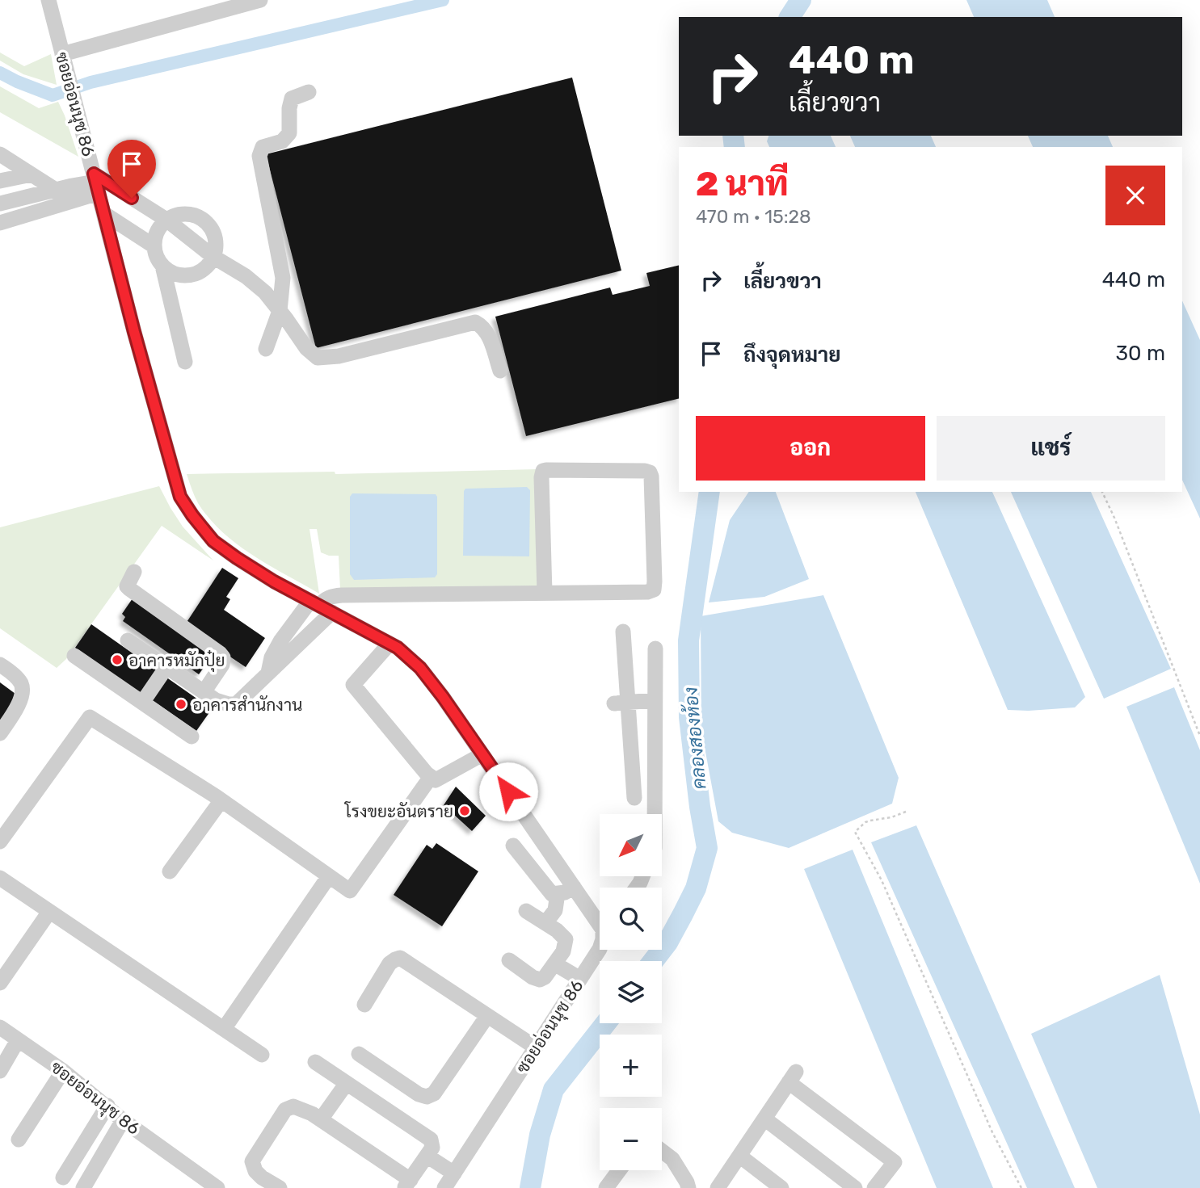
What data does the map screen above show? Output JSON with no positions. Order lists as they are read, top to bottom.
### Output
{
  "streets": {
    "street": ["ซอยอ่อนนุช 86"]
  },
  "water": ["คลองสองห้อง"],
  "places": ["อาคารหมักปุ๋ย", "อาคารสำนักงาน", "โรงขยะอันตราย"],
  "north": "bottom left",
  "page": {
    "turn": ["440 m", "เลี้ยวขวา"],
    "heading": ["2 นาที", "470 m · 15:28"],
    "list": [
      {
        "name": "เลี้ยวขวา",
        "value": "440 m"
      },
      {
        "name": "ถึงจุดหมาย",
        "value": "30 m"
      }
    ],
    "buttons": ["ออก", "แชร์"],
    "map_buttons": ["+", "−"]
  }
}
